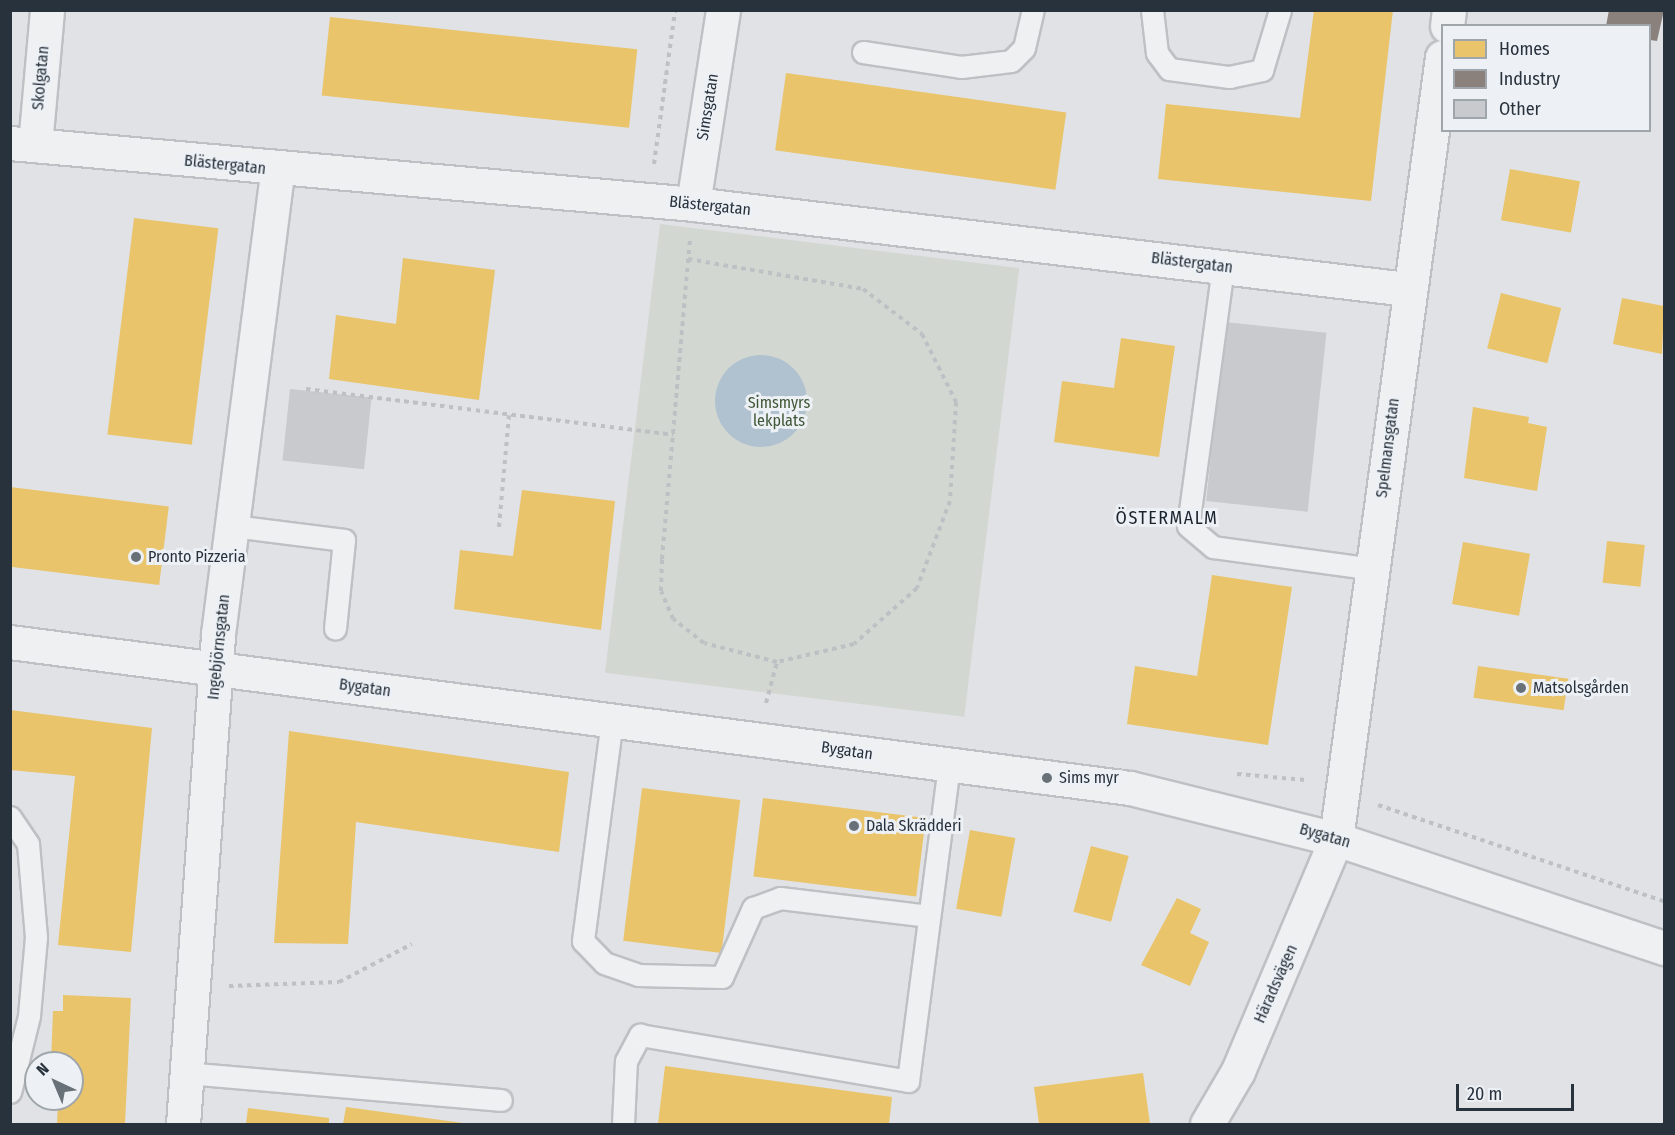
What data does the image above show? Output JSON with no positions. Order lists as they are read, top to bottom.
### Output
{
  "streets": {
    "street": [
      "Skolgatan",
      "Simsgatan",
      "Blästergatan",
      "Spelmansgatan",
      "Ingebjörnsgatan",
      "Bygatan",
      "Häradsvägen"
    ]
  },
  "crossings": [
    ["Skolgatan", "Blästergatan"],
    ["Simsgatan", "Blästergatan"],
    ["Blästergatan", "Spelmansgatan"],
    ["Blästergatan", "Ingebjörnsgatan"],
    ["Spelmansgatan", "Bygatan"],
    ["Spelmansgatan", "Häradsvägen"],
    ["Ingebjörnsgatan", "Bygatan"],
    ["Bygatan", "Häradsvägen"]
  ],
  "districts": ["ÖSTERMALM"],
  "parks": ["Simsmyrs lekplats"],
  "places": [
    "Pronto Pizzeria",
    "Matsolsgården",
    "Sims myr",
    "Dala Skrädderi"
  ],
  "legend": ["Homes", "Industry", "Other"],
  "scale_bar": "20 m",
  "north": "top left"
}
